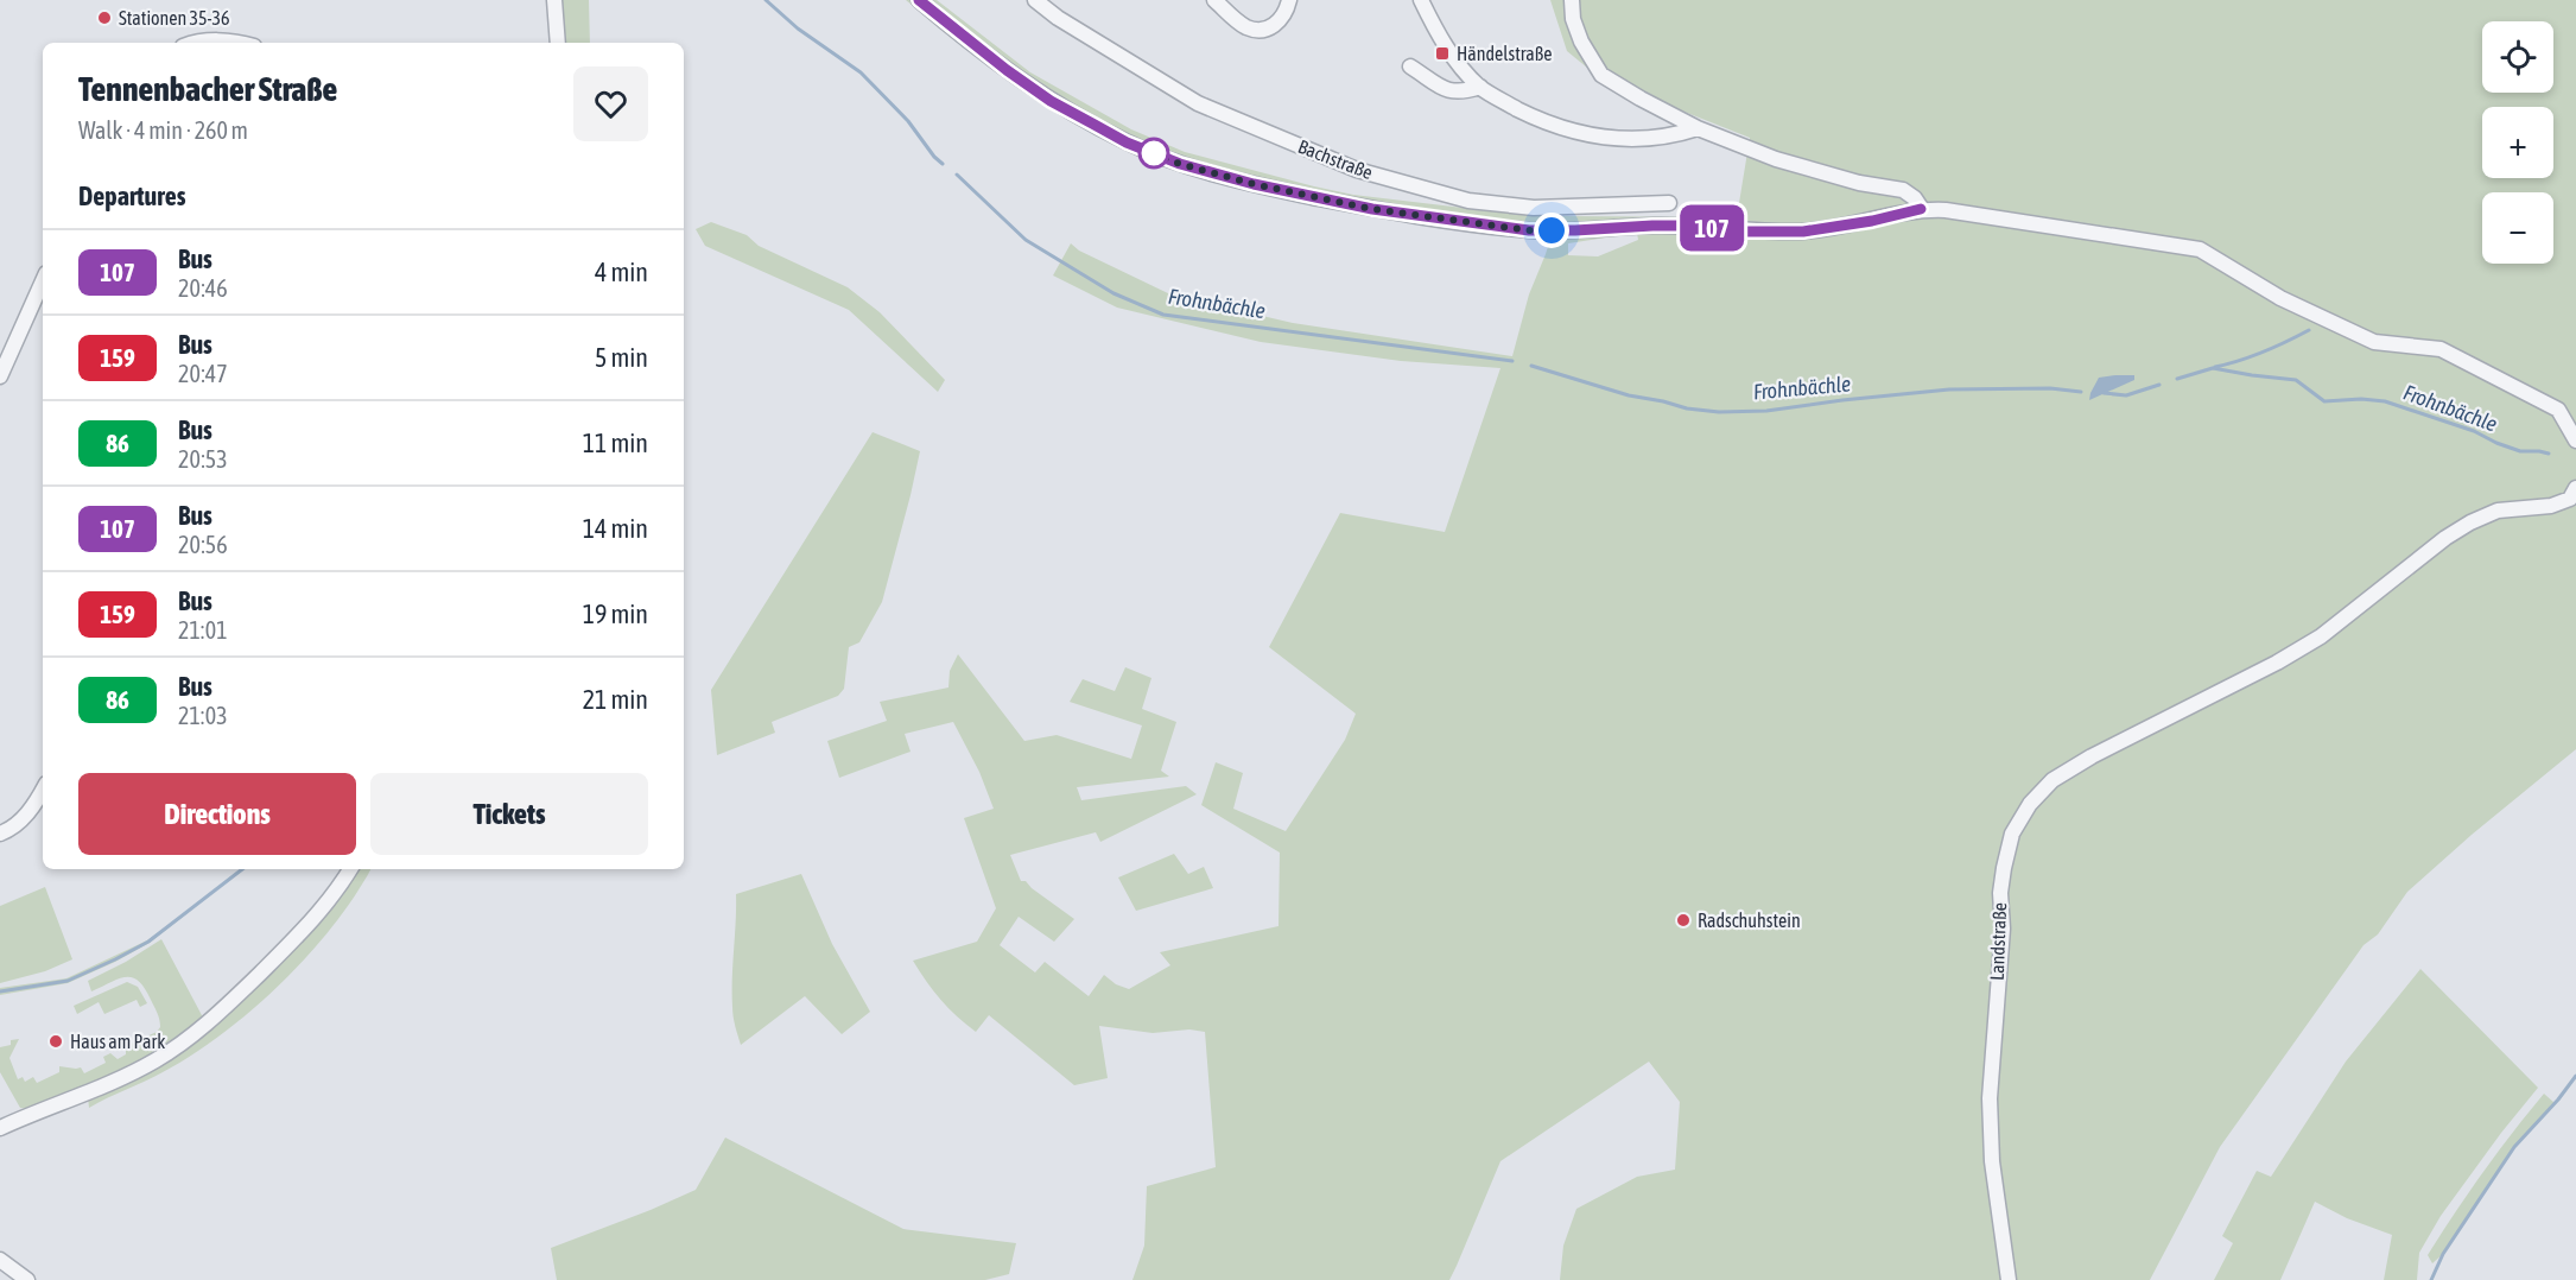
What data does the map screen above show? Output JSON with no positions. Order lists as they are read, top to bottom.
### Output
{
  "streets": {
    "street": ["Bachstraße", "Landstraße"]
  },
  "water": ["Frohnbächle"],
  "places": {
    "other": ["Stationen 35-36", "Radschuhstein", "Haus am Park"],
    "transit": ["Händelstraße"]
  },
  "lines": ["bus line 107"],
  "page": {
    "on_map": "107",
    "map_buttons": ["+", "−"],
    "heading": [
      ["Tennenbacher Straße", "Walk · 4 min · 260 m"],
      "Departures"
    ],
    "list": [
      {
        "mark": "107",
        "name": "Bus",
        "note": "20:46",
        "value": "4 min"
      },
      {
        "mark": "159",
        "name": "Bus",
        "note": "20:47",
        "value": "5 min"
      },
      {
        "mark": "86",
        "name": "Bus",
        "note": "20:53",
        "value": "11 min"
      },
      {
        "mark": "107",
        "name": "Bus",
        "note": "20:56",
        "value": "14 min"
      },
      {
        "mark": "159",
        "name": "Bus",
        "note": "21:01",
        "value": "19 min"
      },
      {
        "mark": "86",
        "name": "Bus",
        "note": "21:03",
        "value": "21 min"
      }
    ],
    "buttons": ["Directions", "Tickets"]
  }
}
